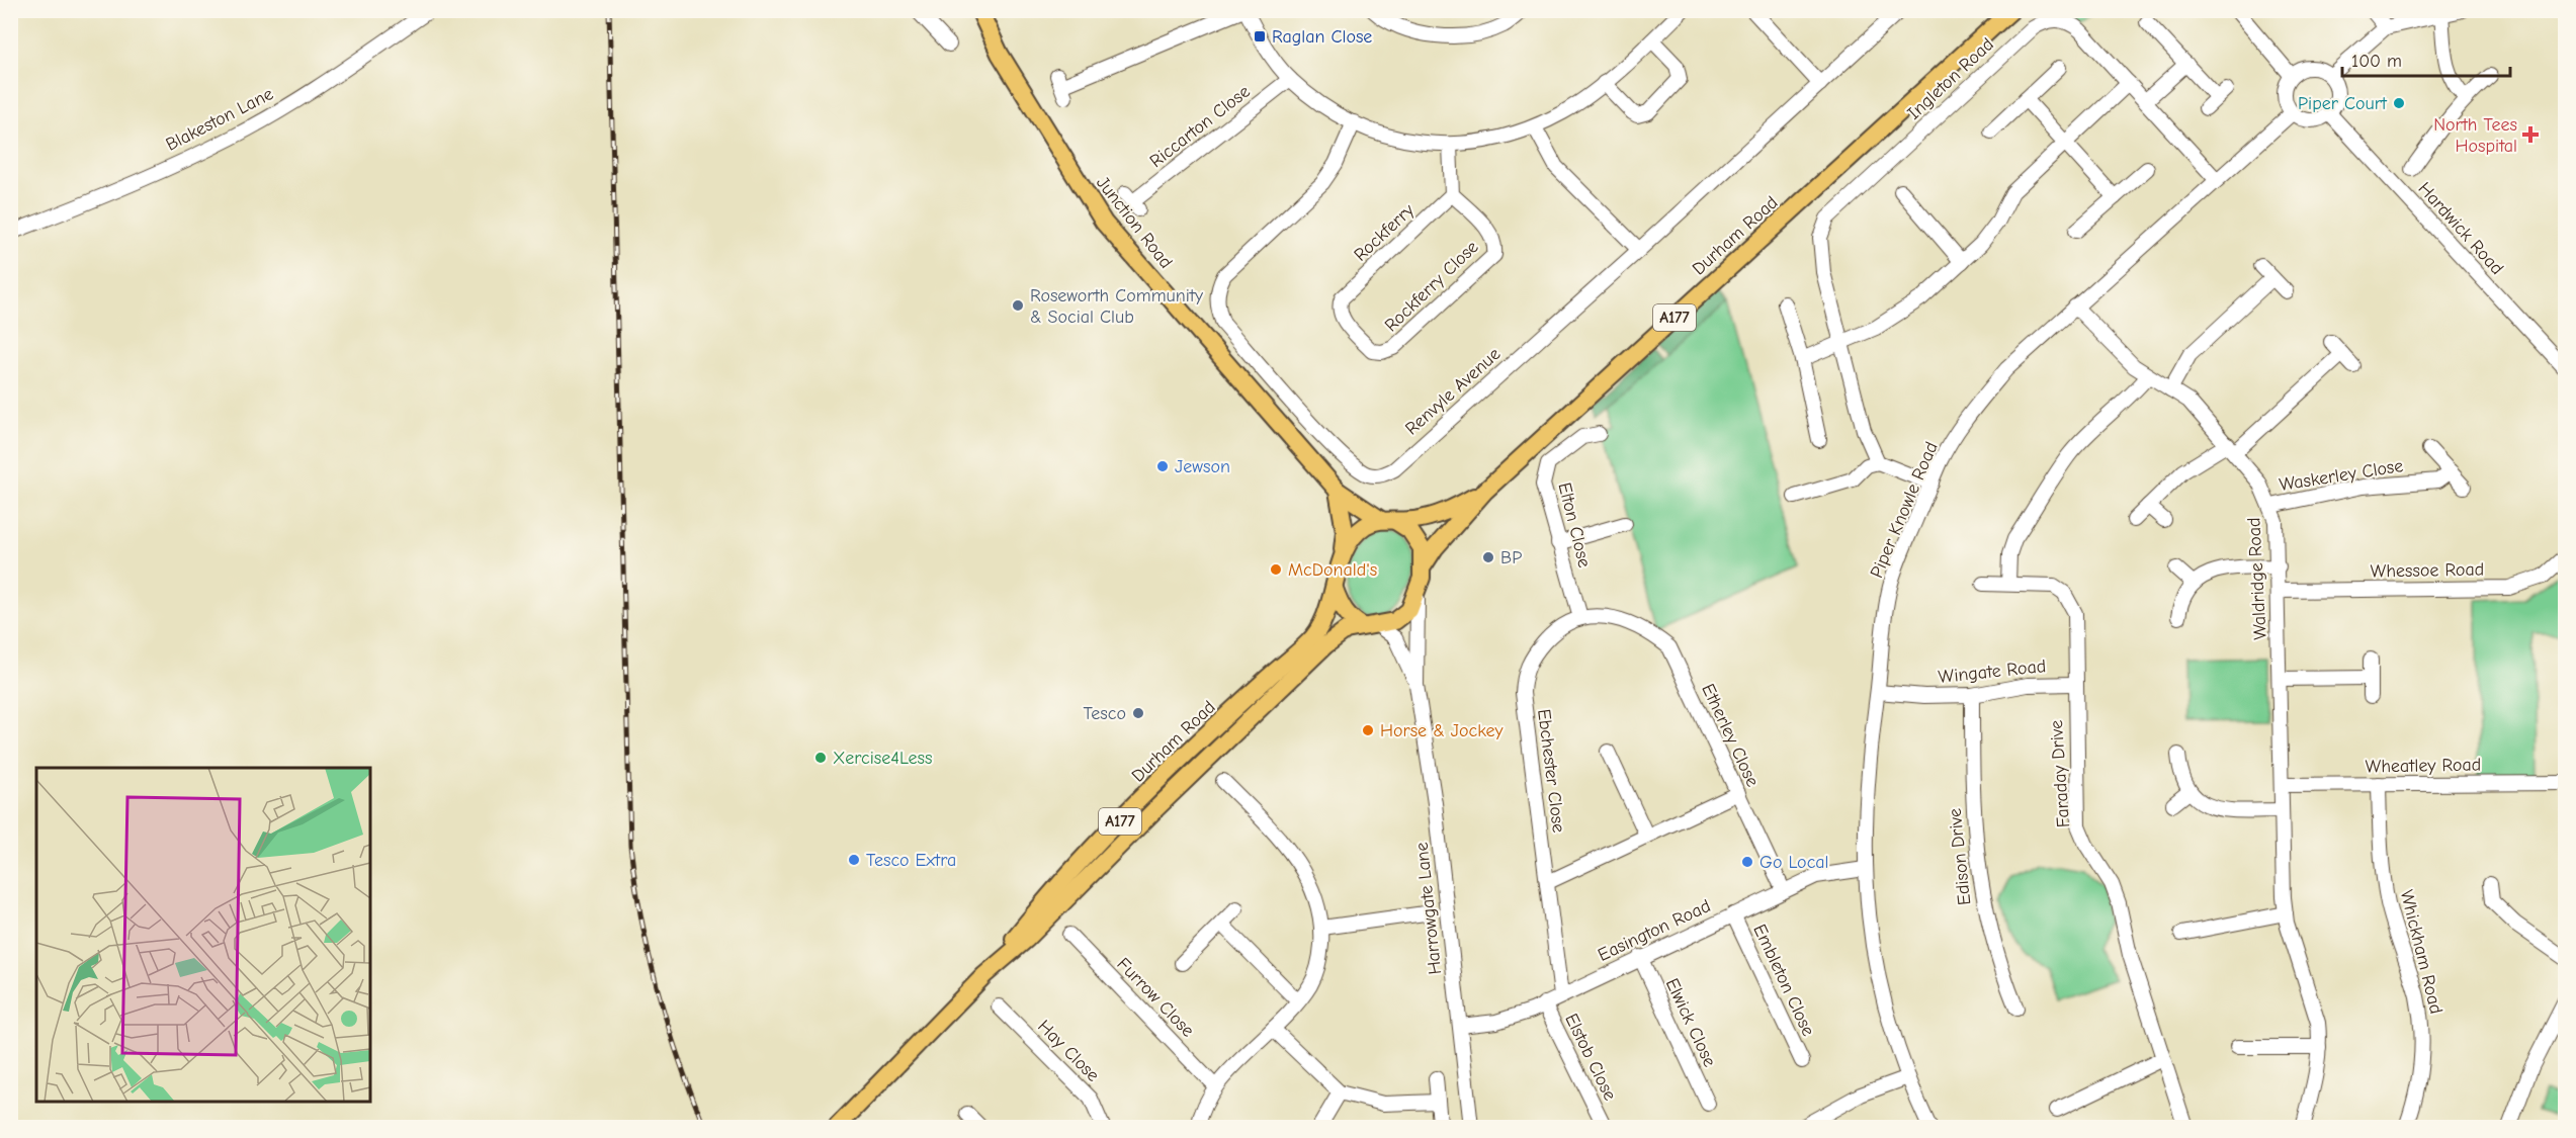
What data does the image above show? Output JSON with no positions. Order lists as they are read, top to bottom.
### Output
{
  "streets": {
    "main road": ["Junction Road", "Durham Road", "A177"],
    "street": [
      "Ingleton Road",
      "Blakeston Lane",
      "Riccarton Close",
      "Hardwick Road",
      "Rockferry",
      "Rockferry Close",
      "Renvyle Avenue",
      "Waskerley Close",
      "Piper Knowle Road",
      "Elton Close",
      "Whessoe Road",
      "Waldridge Road",
      "Wingate Road",
      "Etherley Close",
      "Wheatley Road",
      "Ebchester Close",
      "Faraday Drive",
      "Edison Drive",
      "Harrowgate Lane",
      "Easington Road",
      "Whickham Road",
      "Embleton Close",
      "Furrow Close",
      "Elwick Close",
      "Hay Close",
      "Elstob Close"
    ]
  },
  "crossings": [
    ["Ingleton Road", "Piper Knowle Road"],
    ["Junction Road", "Durham Road"],
    ["Junction Road", "Harrowgate Lane"],
    ["Hardwick Road", "Piper Knowle Road"],
    ["Rockferry", "Rockferry Close"],
    ["Durham Road", "Harrowgate Lane"],
    ["Waskerley Close", "Waldridge Road"],
    ["Piper Knowle Road", "Waldridge Road"],
    ["Piper Knowle Road", "Wingate Road"],
    ["Piper Knowle Road", "Easington Road"],
    ["Elton Close", "Ebchester Close"],
    ["Whessoe Road", "Waldridge Road"],
    ["Waldridge Road", "Wheatley Road"],
    ["Wingate Road", "Faraday Drive"],
    ["Wingate Road", "Edison Drive"],
    ["Etherley Close", "Ebchester Close"],
    ["Etherley Close", "Easington Road"],
    ["Wheatley Road", "Whickham Road"],
    ["Ebchester Close", "Easington Road"],
    ["Harrowgate Lane", "Easington Road"],
    ["Easington Road", "Embleton Close"],
    ["Easington Road", "Elwick Close"],
    ["Easington Road", "Elstob Close"]
  ],
  "places": {
    "transit": ["Raglan Close"],
    "other": [
      "Piper Court",
      "Roseworth Community & Social Club",
      "Jewson",
      "BP",
      "McDonald's",
      "Tesco",
      "Horse & Jockey",
      "Xercise4Less",
      "Tesco Extra",
      "Go Local"
    ],
    "health": ["North Tees Hospital"]
  },
  "scale_bar": "100 m"
}
